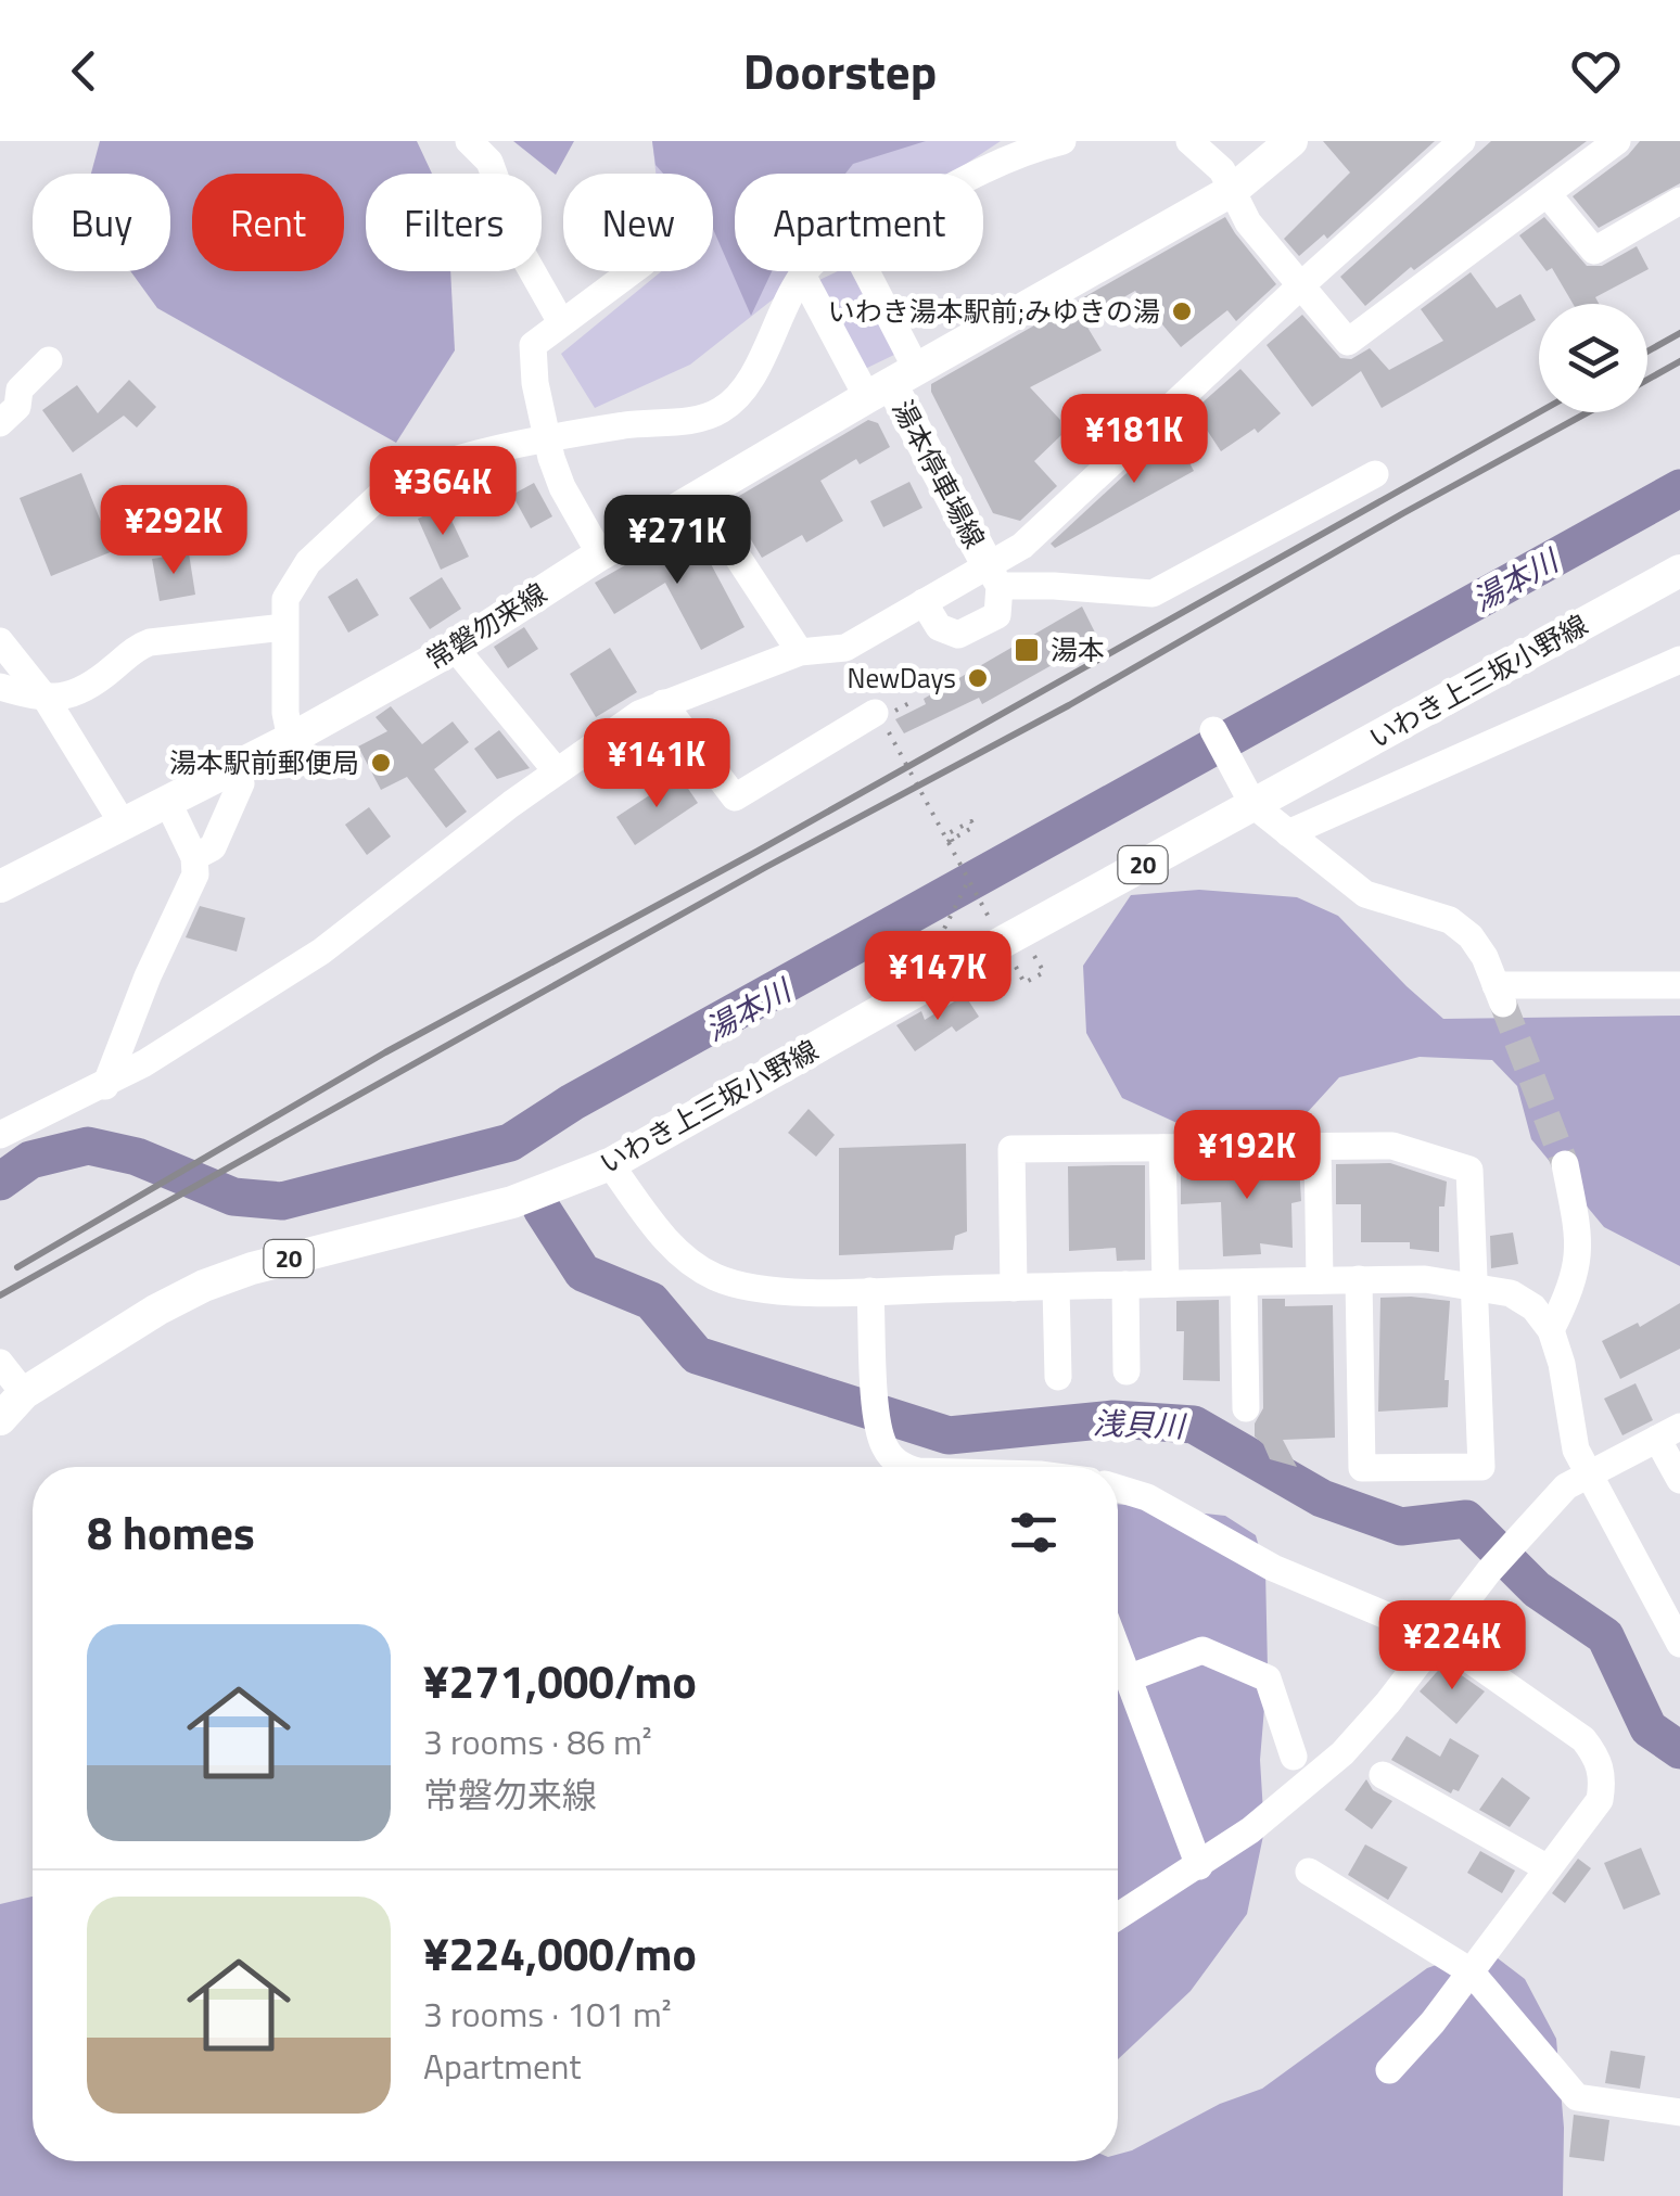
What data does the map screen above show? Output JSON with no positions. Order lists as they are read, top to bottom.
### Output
{
  "streets": {
    "main road": [
      "湯本停車場線",
      "常磐勿来線",
      "いわき上三坂小野線",
      "20"
    ]
  },
  "crossings": [
    ["湯本停車場線", "常磐勿来線"]
  ],
  "water": ["湯本川", "浅貝川"],
  "places": {
    "other": ["いわき湯本駅前;みゆきの湯", "NewDays", "湯本駅前郵便局"],
    "transit": ["湯本"]
  },
  "page": {
    "header": "Doorstep",
    "chip": [
      "Buy",
      "Rent",
      "Filters",
      "New",
      "Apartment"
    ],
    "price": [
      "¥181K",
      "¥364K",
      "¥292K",
      "¥271K",
      "¥141K",
      "¥147K",
      "¥192K",
      "¥224K"
    ],
    "heading": "8 homes",
    "list": [
      {
        "name": "¥271,000/mo",
        "note": "3 rooms · 86 m² · 常磐勿来線"
      },
      {
        "name": "¥224,000/mo",
        "note": "3 rooms · 101 m² · Apartment"
      }
    ]
  }
}
